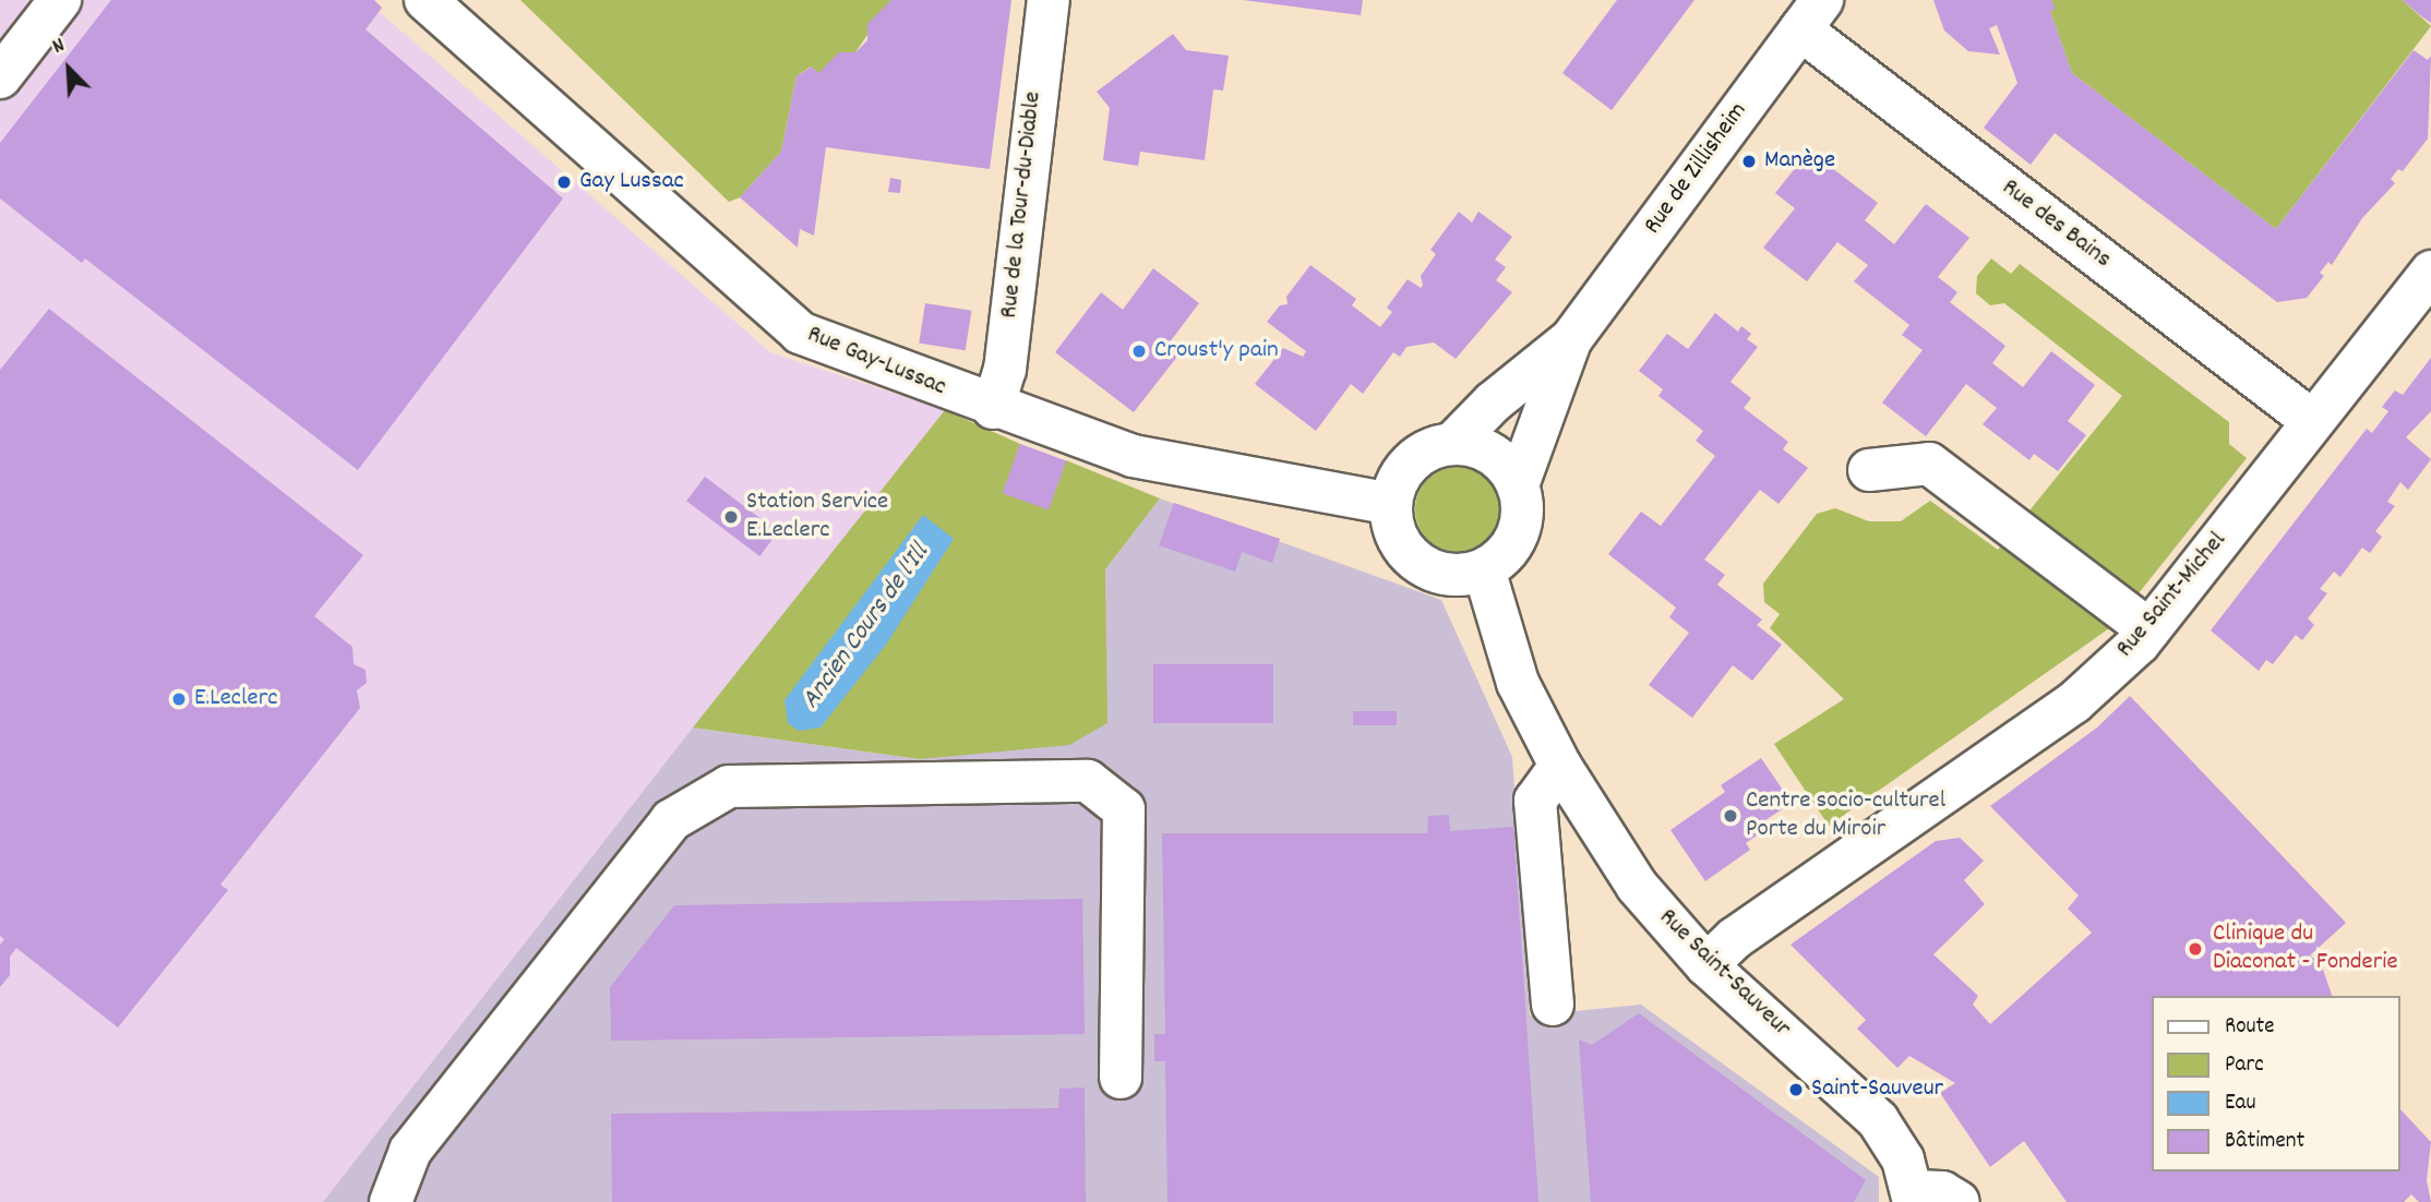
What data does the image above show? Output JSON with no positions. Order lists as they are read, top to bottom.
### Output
{
  "streets": {
    "street": [
      "Rue de Zillisheim",
      "Rue de la Tour-du-Diable",
      "Rue des Bains",
      "Rue Gay-Lussac",
      "Rue Saint-Michel",
      "Rue Saint-Sauveur"
    ]
  },
  "crossings": [
    ["Rue de Zillisheim", "Rue des Bains"],
    ["Rue de Zillisheim", "Rue Gay-Lussac"],
    ["Rue de Zillisheim", "Rue Saint-Sauveur"],
    ["Rue de la Tour-du-Diable", "Rue Gay-Lussac"],
    ["Rue des Bains", "Rue Saint-Michel"],
    ["Rue Gay-Lussac", "Rue Saint-Sauveur"],
    ["Rue Saint-Michel", "Rue Saint-Sauveur"]
  ],
  "water": ["Ancien Cours de l'Ill"],
  "places": [
    "Manège",
    "Gay Lussac",
    "Croust'y pain",
    "Station Service E.Leclerc",
    "E.Leclerc",
    "Centre socio-culturel Porte du Miroir",
    "Clinique du Diaconat - Fonderie",
    "Saint-Sauveur"
  ],
  "legend": [
    "Route",
    "Parc",
    "Eau",
    "Bâtiment"
  ],
  "north": "top left"
}
